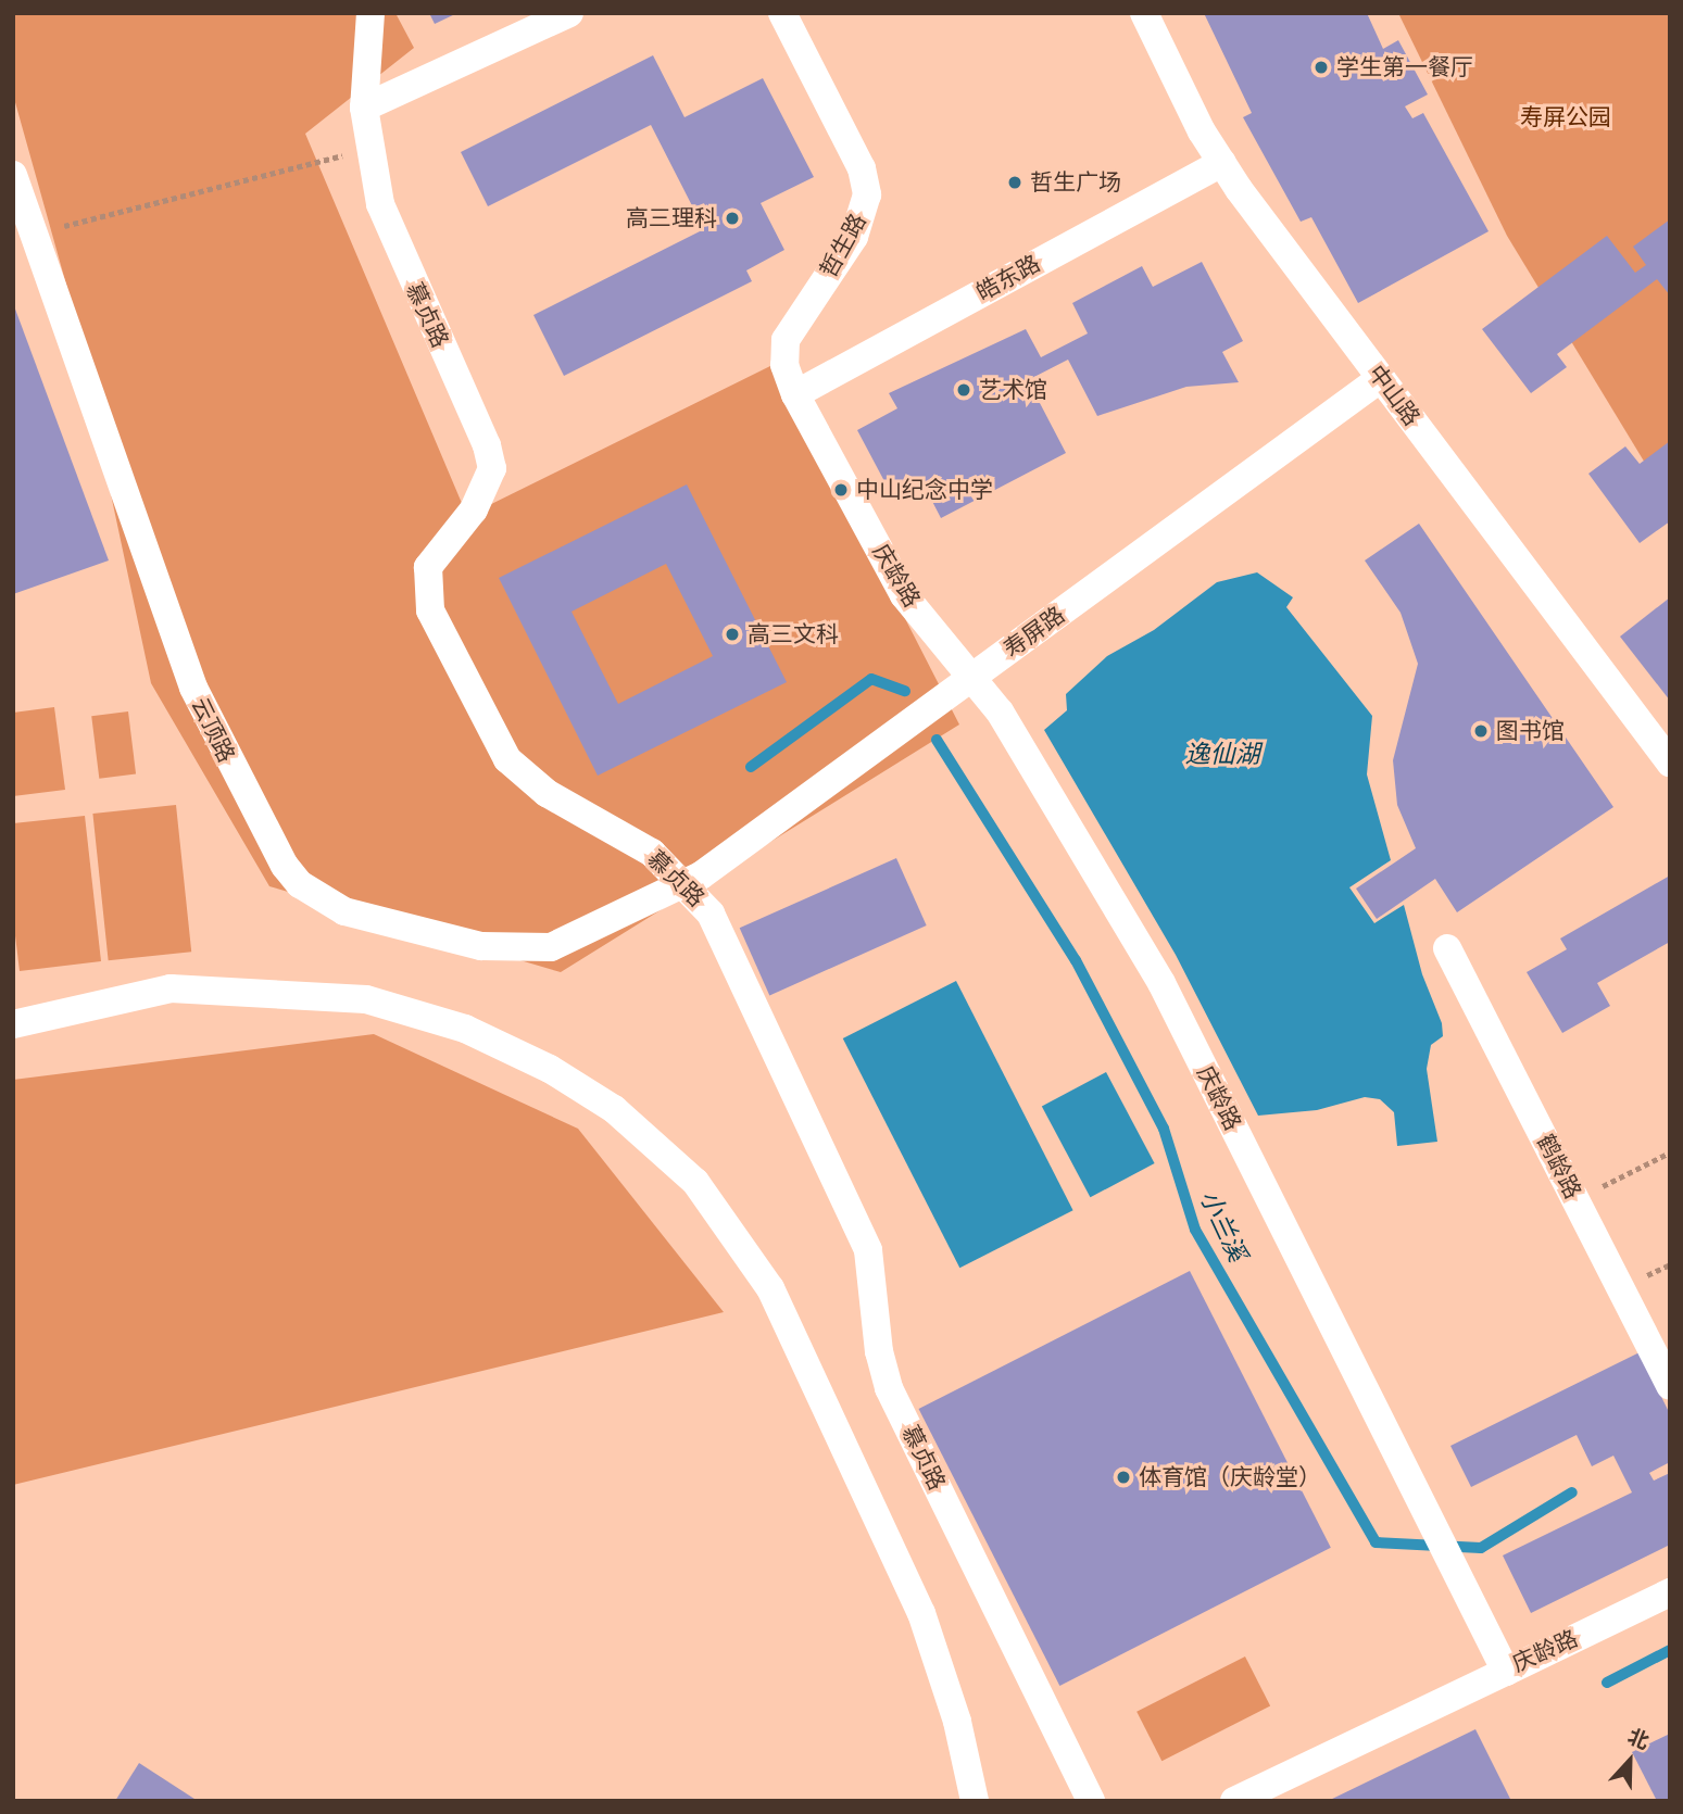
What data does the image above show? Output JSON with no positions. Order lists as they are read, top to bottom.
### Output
{
  "streets": {
    "street": [
      "哲生路",
      "皓东路",
      "慕贞路",
      "中山路",
      "庆龄路",
      "寿屏路",
      "云顶路",
      "鹤龄路"
    ]
  },
  "crossings": [
    ["哲生路", "皓东路"],
    ["哲生路", "庆龄路"],
    ["皓东路", "中山路"],
    ["皓东路", "庆龄路"],
    ["慕贞路", "寿屏路"],
    ["慕贞路", "云顶路"],
    ["中山路", "寿屏路"],
    ["庆龄路", "寿屏路"],
    ["寿屏路", "云顶路"]
  ],
  "water": ["逸仙湖", "小兰溪"],
  "parks": ["寿屏公园"],
  "places": [
    "学生第一餐厅",
    "哲生广场",
    "高三理科",
    "艺术馆",
    "中山纪念中学",
    "高三文科",
    "图书馆",
    "体育馆（庆龄堂）"
  ],
  "north": "top"
}
